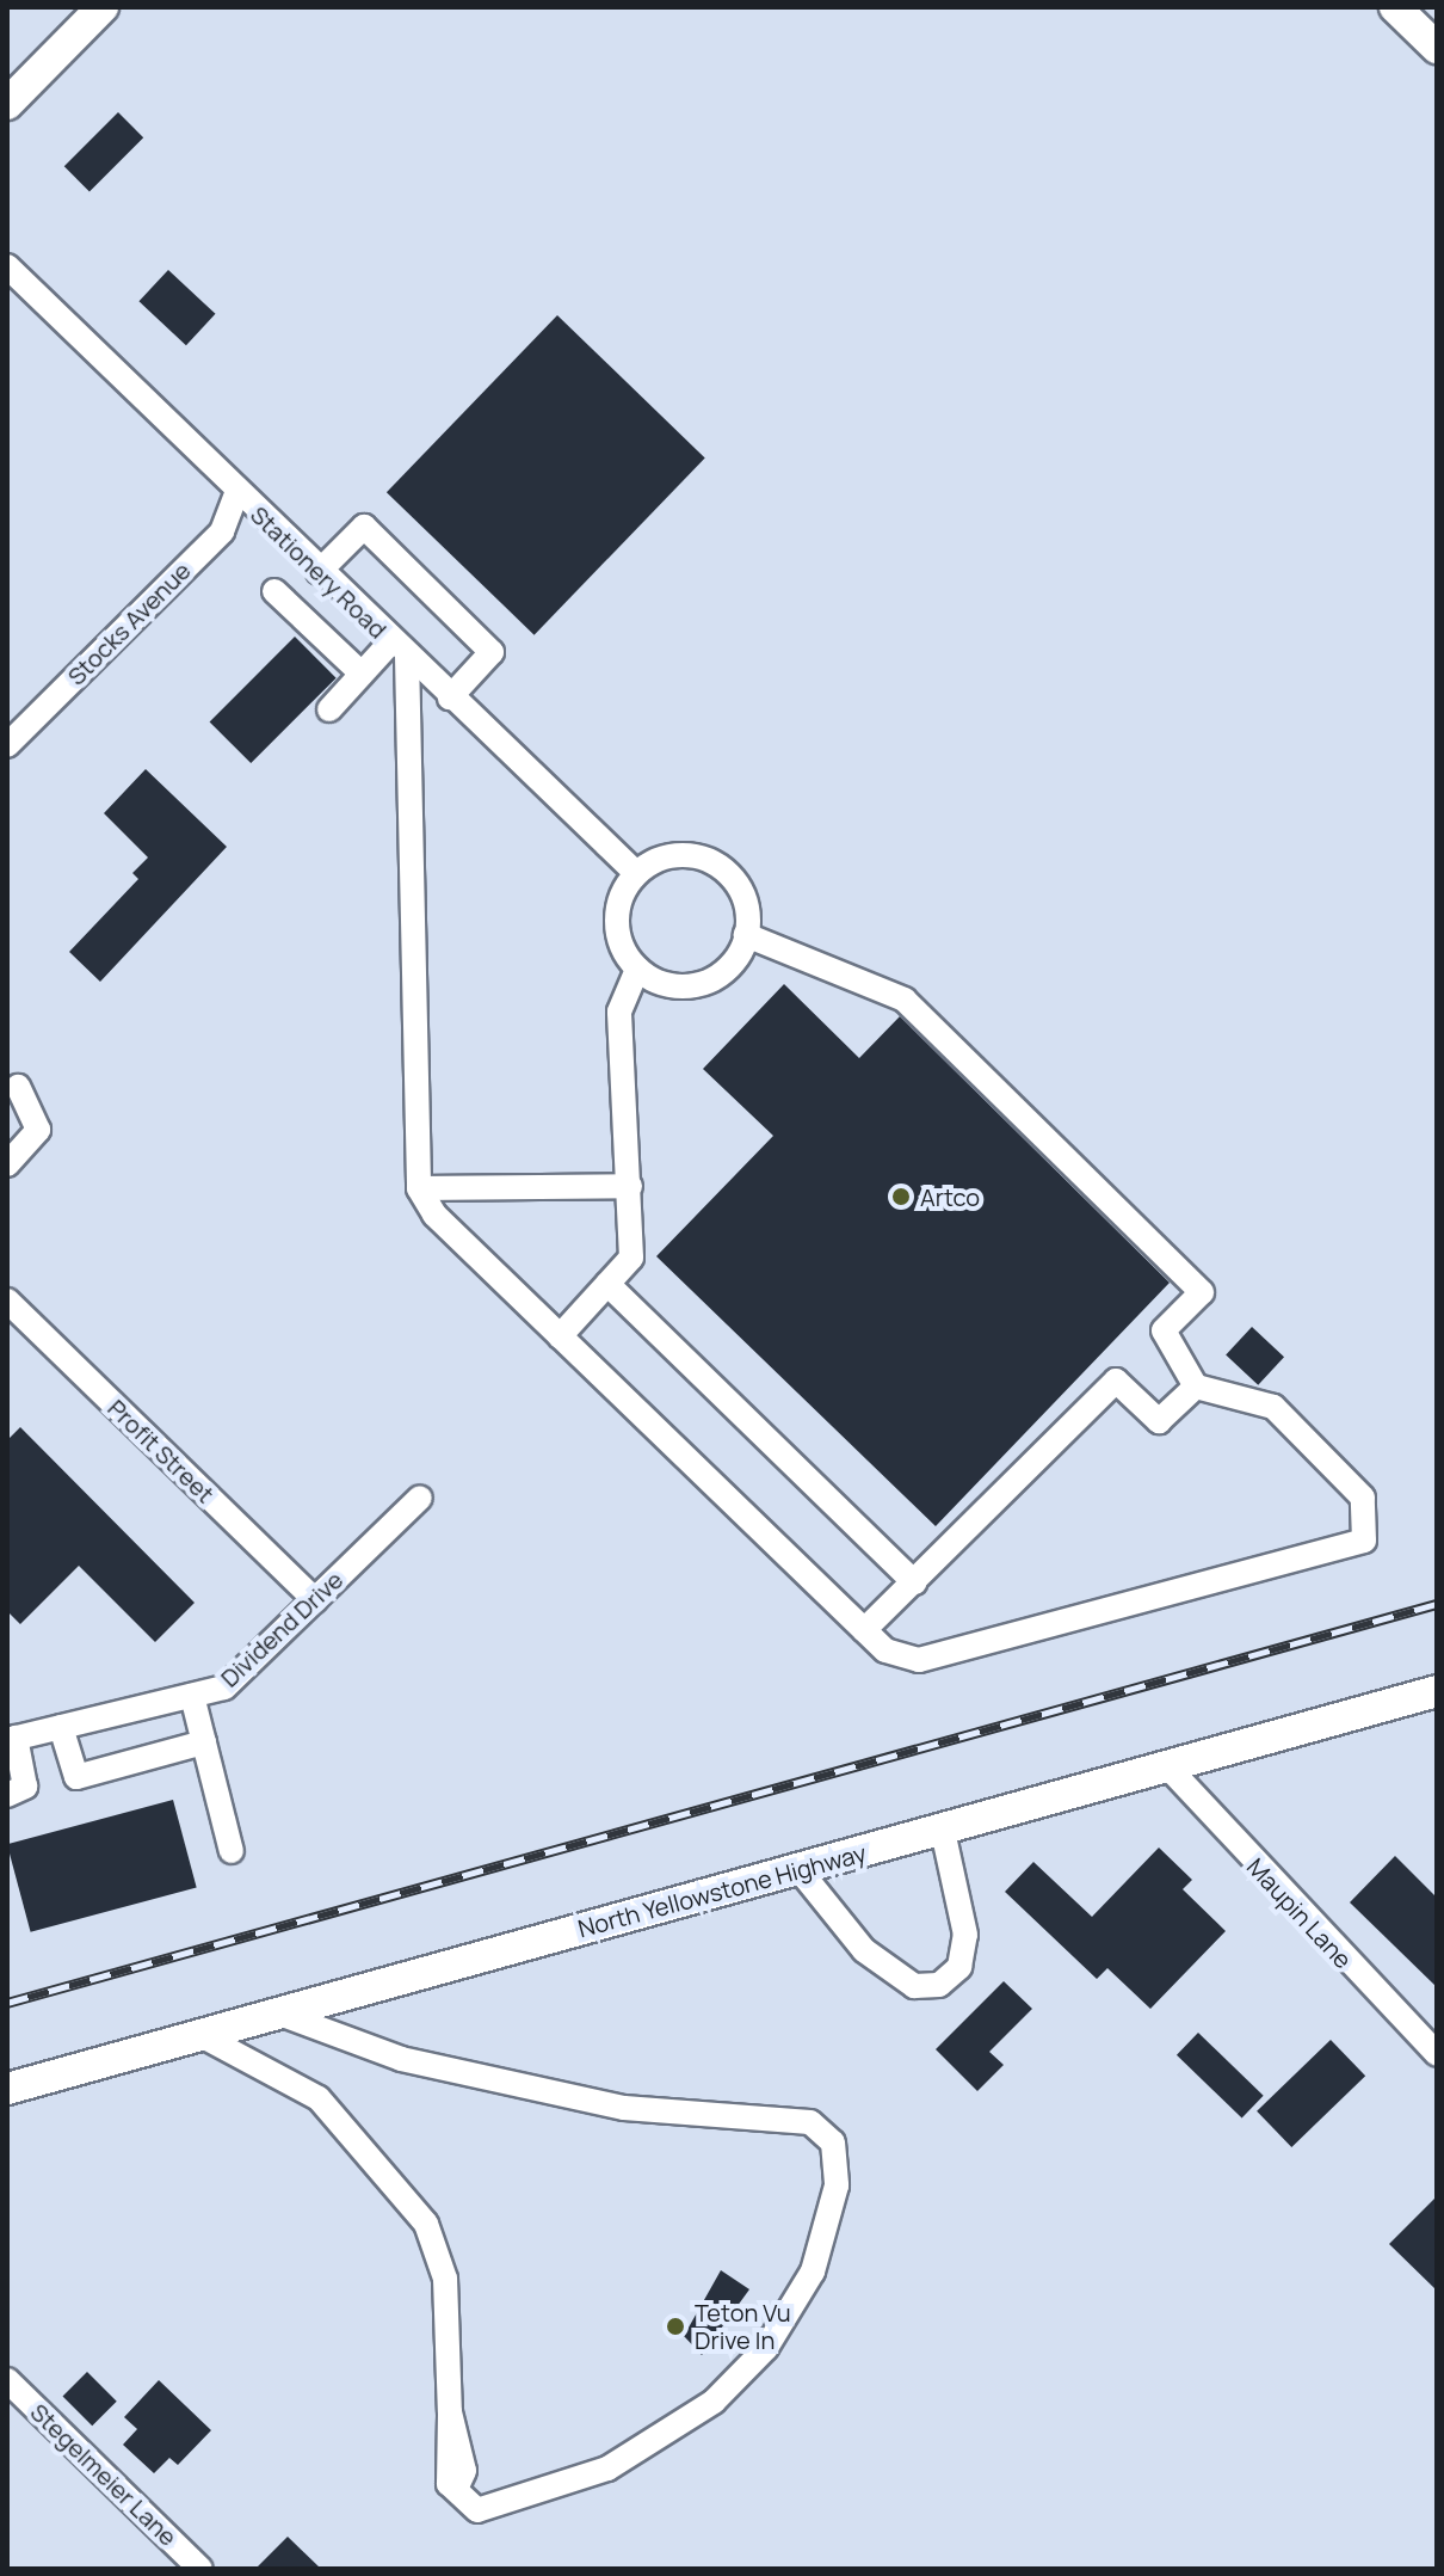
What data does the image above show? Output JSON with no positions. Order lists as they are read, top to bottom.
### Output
{
  "streets": {
    "main road": ["North Yellowstone Highway"],
    "street": [
      "Stationery Road",
      "Stocks Avenue",
      "Profit Street",
      "Dividend Drive",
      "Maupin Lane",
      "Stegelmeier Lane"
    ]
  },
  "crossings": [
    ["Stationery Road", "Stocks Avenue"],
    ["Profit Street", "Dividend Drive"],
    ["North Yellowstone Highway", "Maupin Lane"]
  ],
  "places": ["Artco", "Teton Vu Drive In"]
}
